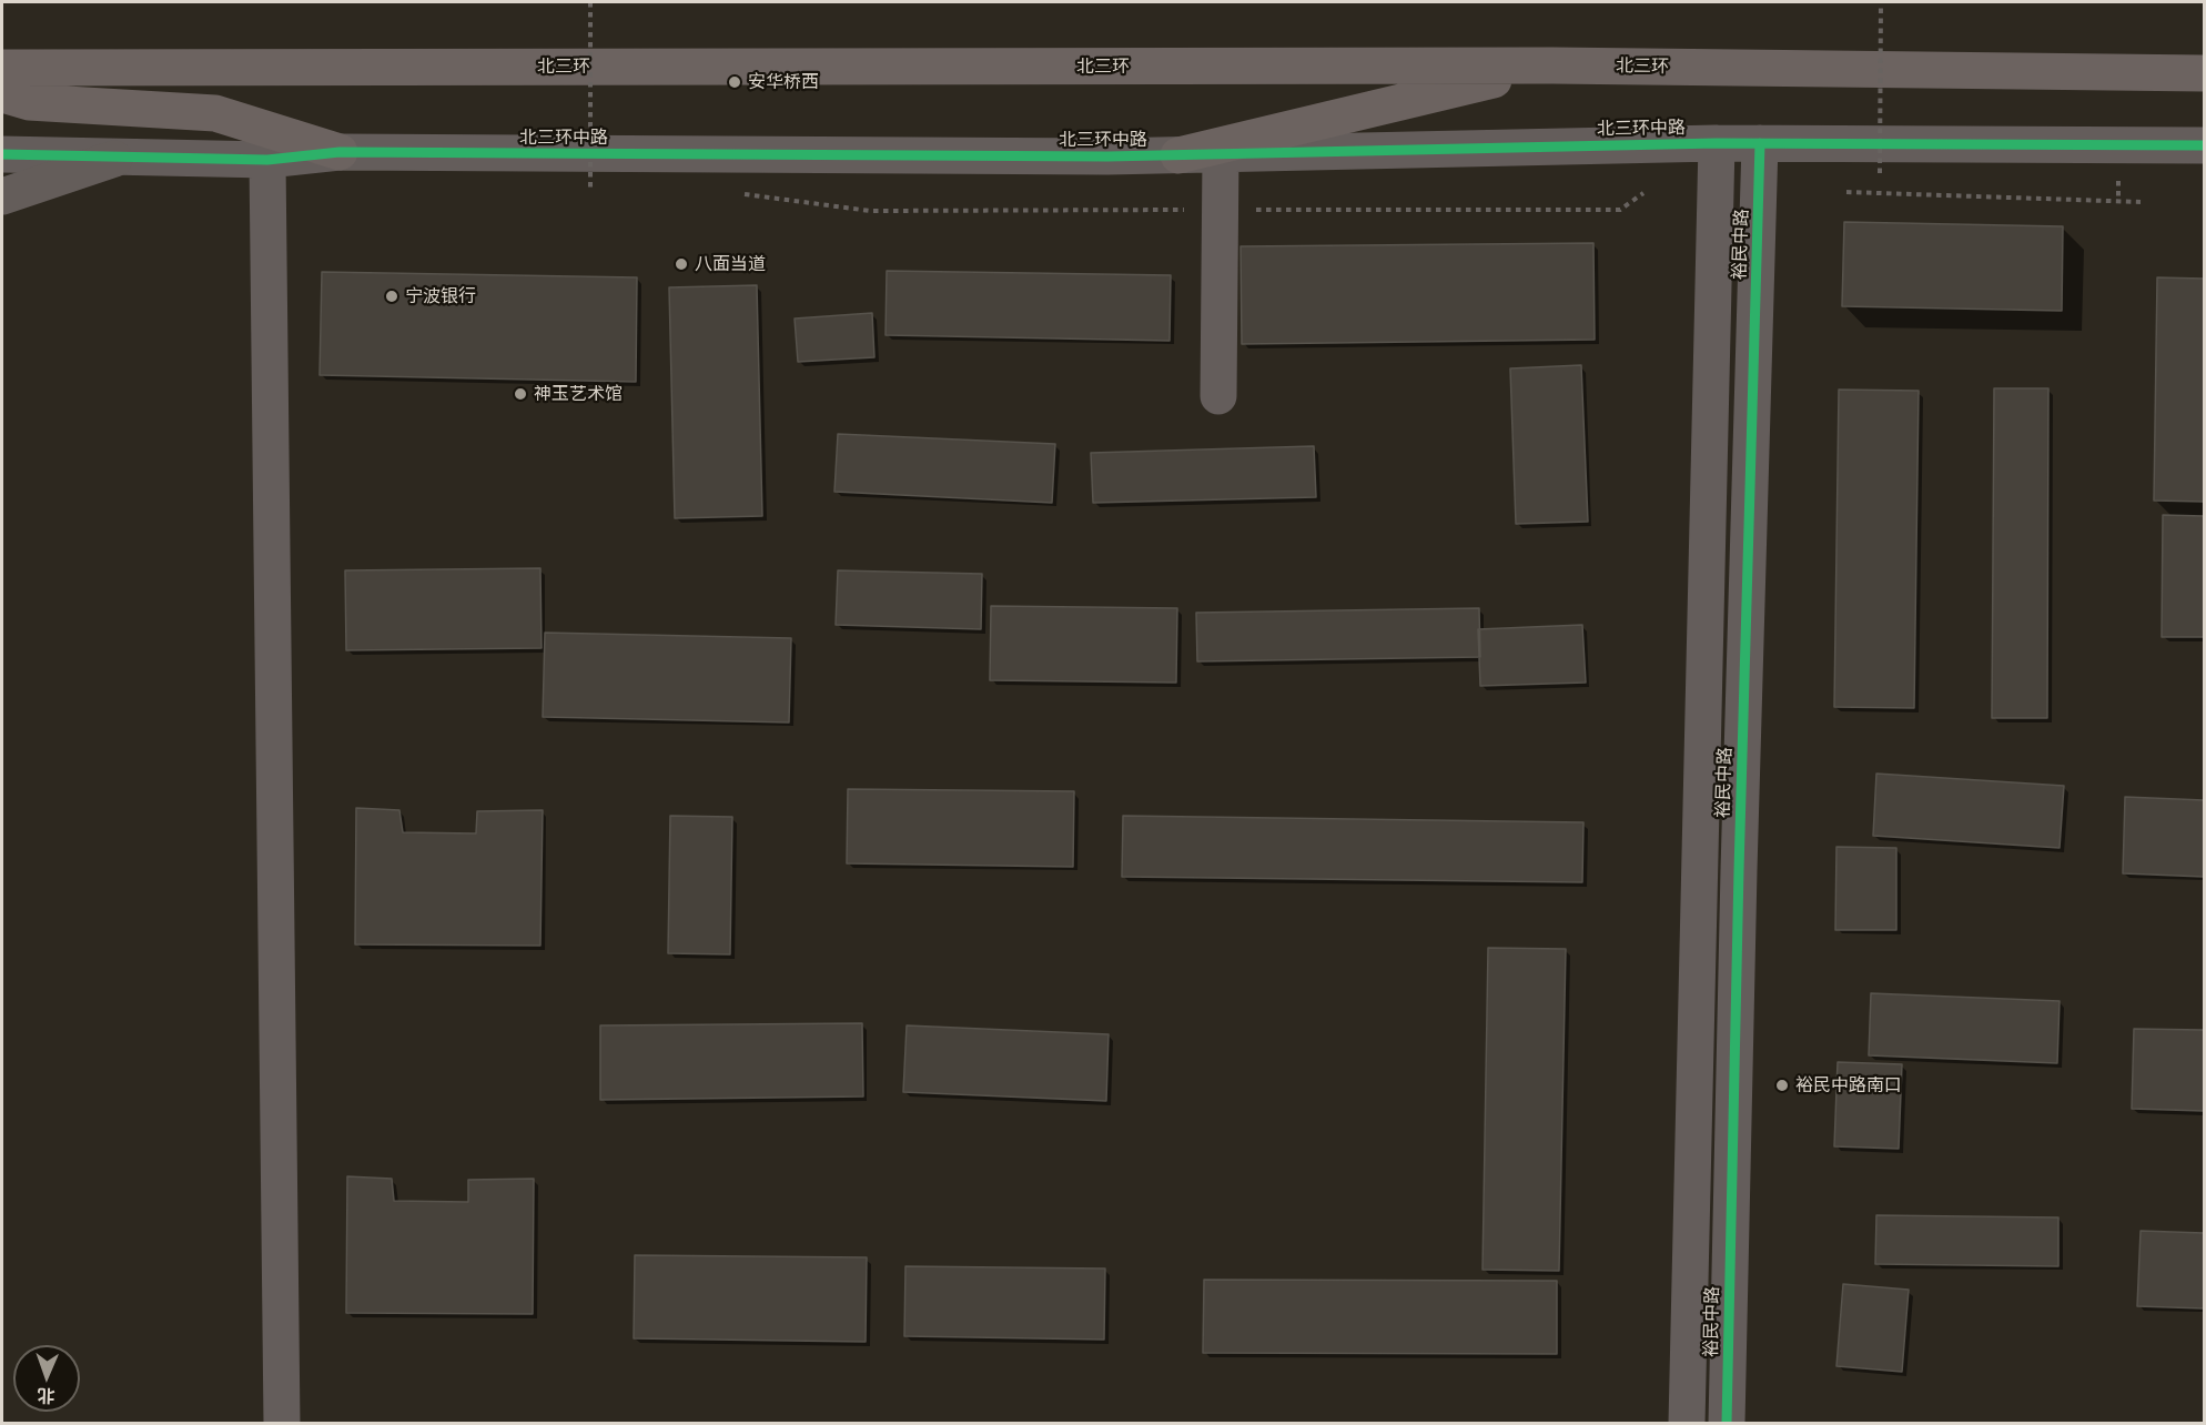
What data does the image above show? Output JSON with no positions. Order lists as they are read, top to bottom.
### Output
{
  "streets": {
    "highway": ["北三环"],
    "street": ["北三环中路", "裕民中路"]
  },
  "crossings": [
    ["北三环中路", "裕民中路"]
  ],
  "places": [
    "安华桥西",
    "八面当道",
    "宁波银行",
    "神玉艺术馆",
    "裕民中路南口"
  ],
  "north": "bottom"
}
